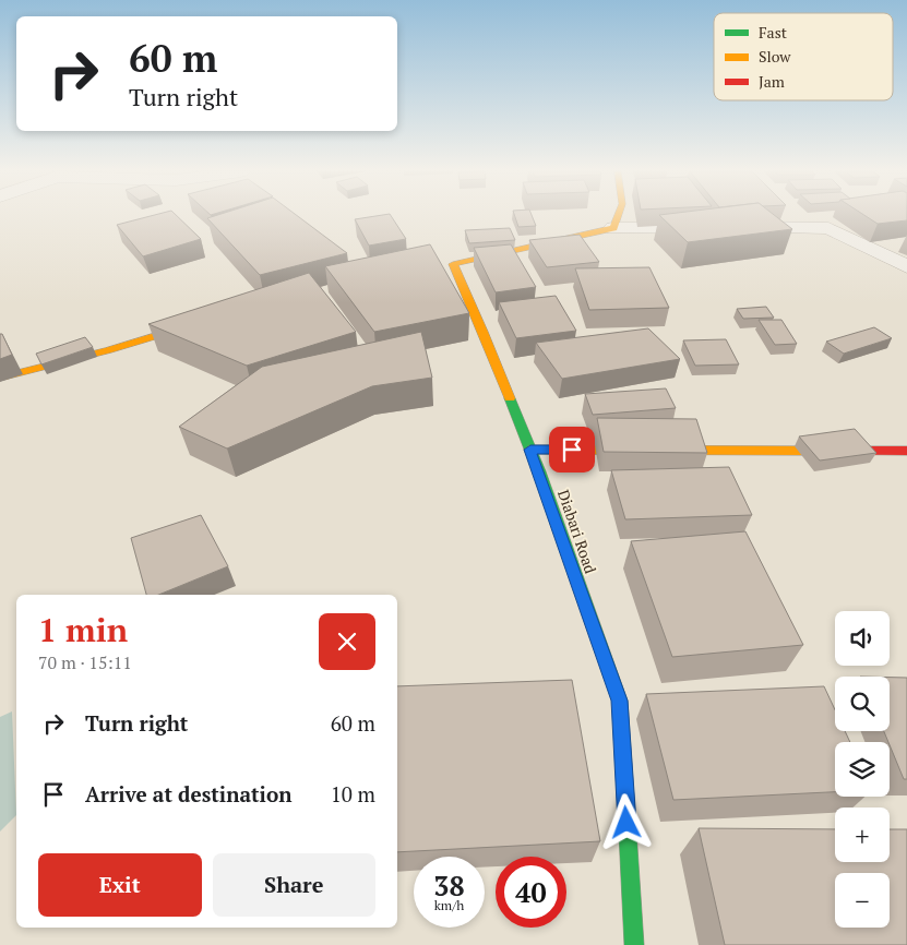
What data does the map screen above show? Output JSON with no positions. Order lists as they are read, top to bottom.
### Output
{
  "streets": {
    "street": ["Diabari Road"]
  },
  "legend": ["Fast", "Slow", "Jam"],
  "page": {
    "turn": ["60 m", "Turn right"],
    "heading": ["1 min", "70 m · 15:11"],
    "map_buttons": ["+", "−"],
    "list": [
      {
        "name": "Turn right",
        "value": "60 m"
      },
      {
        "name": "Arrive at destination",
        "value": "10 m"
      }
    ],
    "buttons": ["Exit", "Share"],
    "speed": "38 km/h",
    "limit": "40"
  }
}
